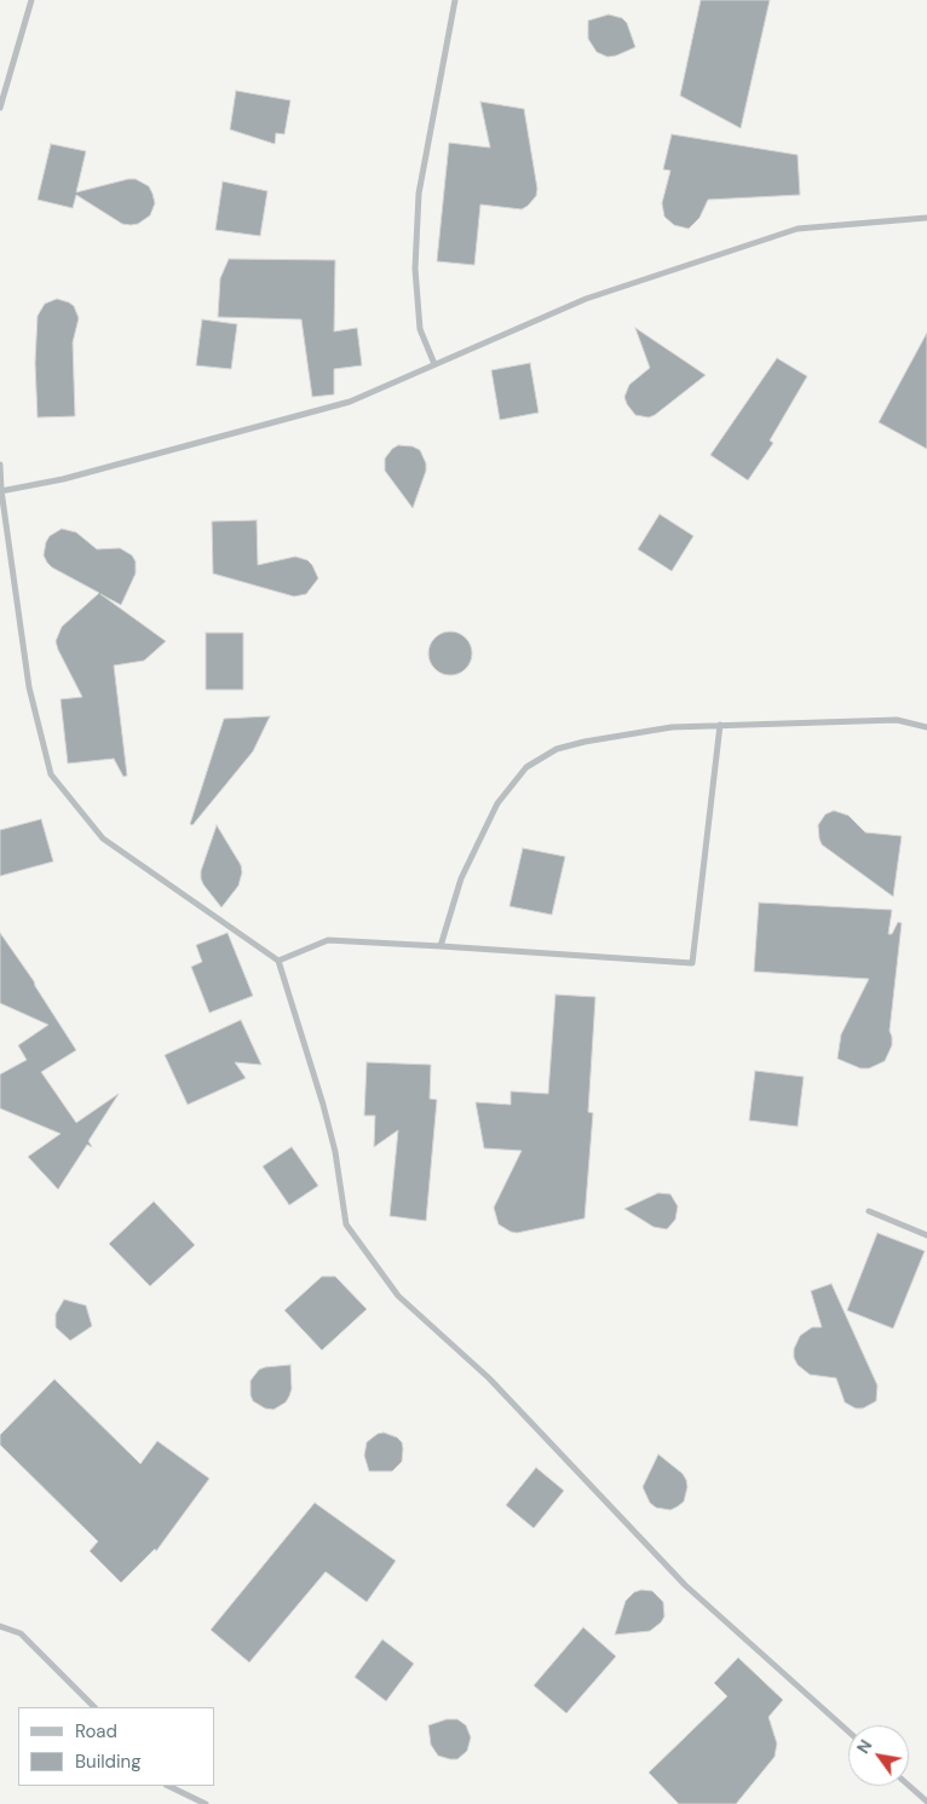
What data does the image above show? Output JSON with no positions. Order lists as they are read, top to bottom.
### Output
{
  "legend": ["Road", "Building"],
  "north": "top left"
}
